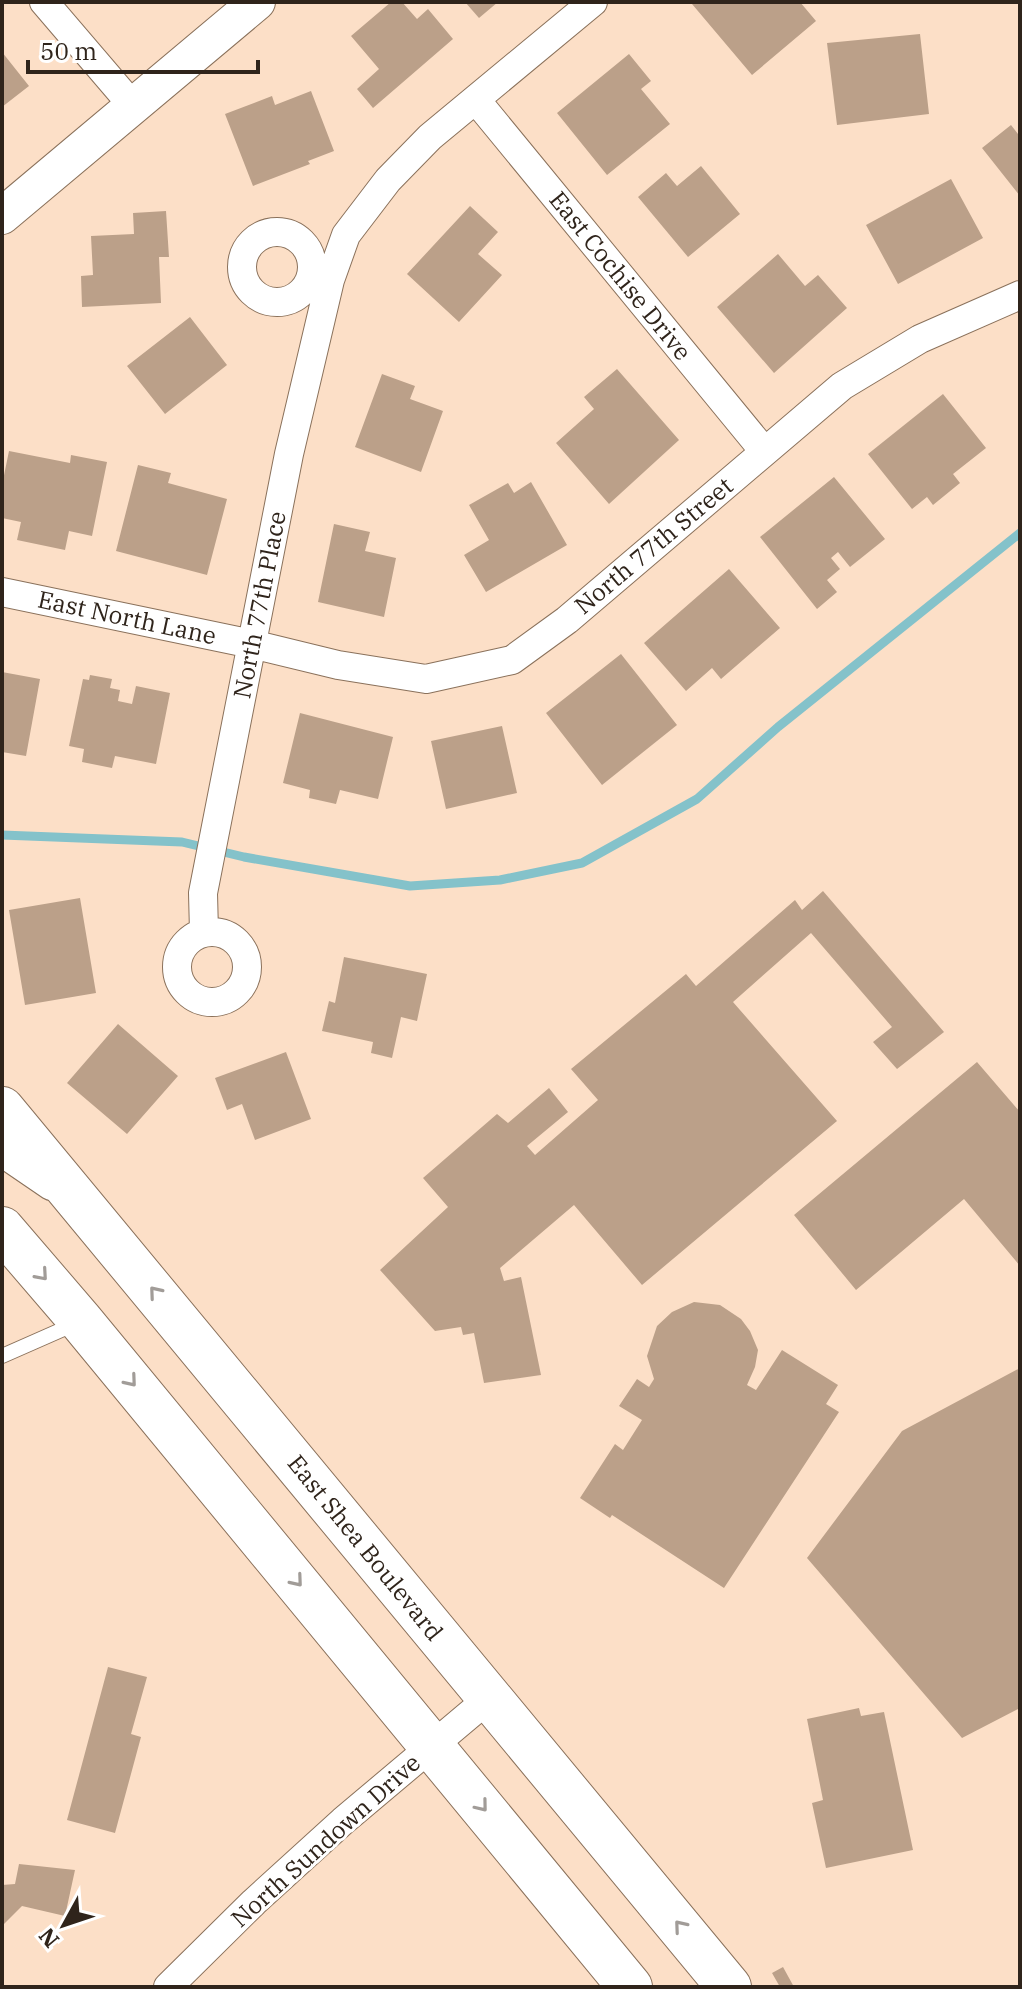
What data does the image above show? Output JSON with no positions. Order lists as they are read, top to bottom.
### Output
{
  "streets": {
    "main road": ["East Shea Boulevard"],
    "street": [
      "East Cochise Drive",
      "North 77th Street",
      "North 77th Place",
      "East North Lane",
      "North Sundown Drive"
    ]
  },
  "crossings": [
    ["East Cochise Drive", "North 77th Street"],
    ["East Cochise Drive", "North 77th Place"],
    ["North 77th Street", "North 77th Place"],
    ["North 77th Street", "East North Lane"],
    ["North 77th Place", "East North Lane"],
    ["East Shea Boulevard", "North Sundown Drive"]
  ],
  "scale_bar": "50 m",
  "north": "bottom left"
}
